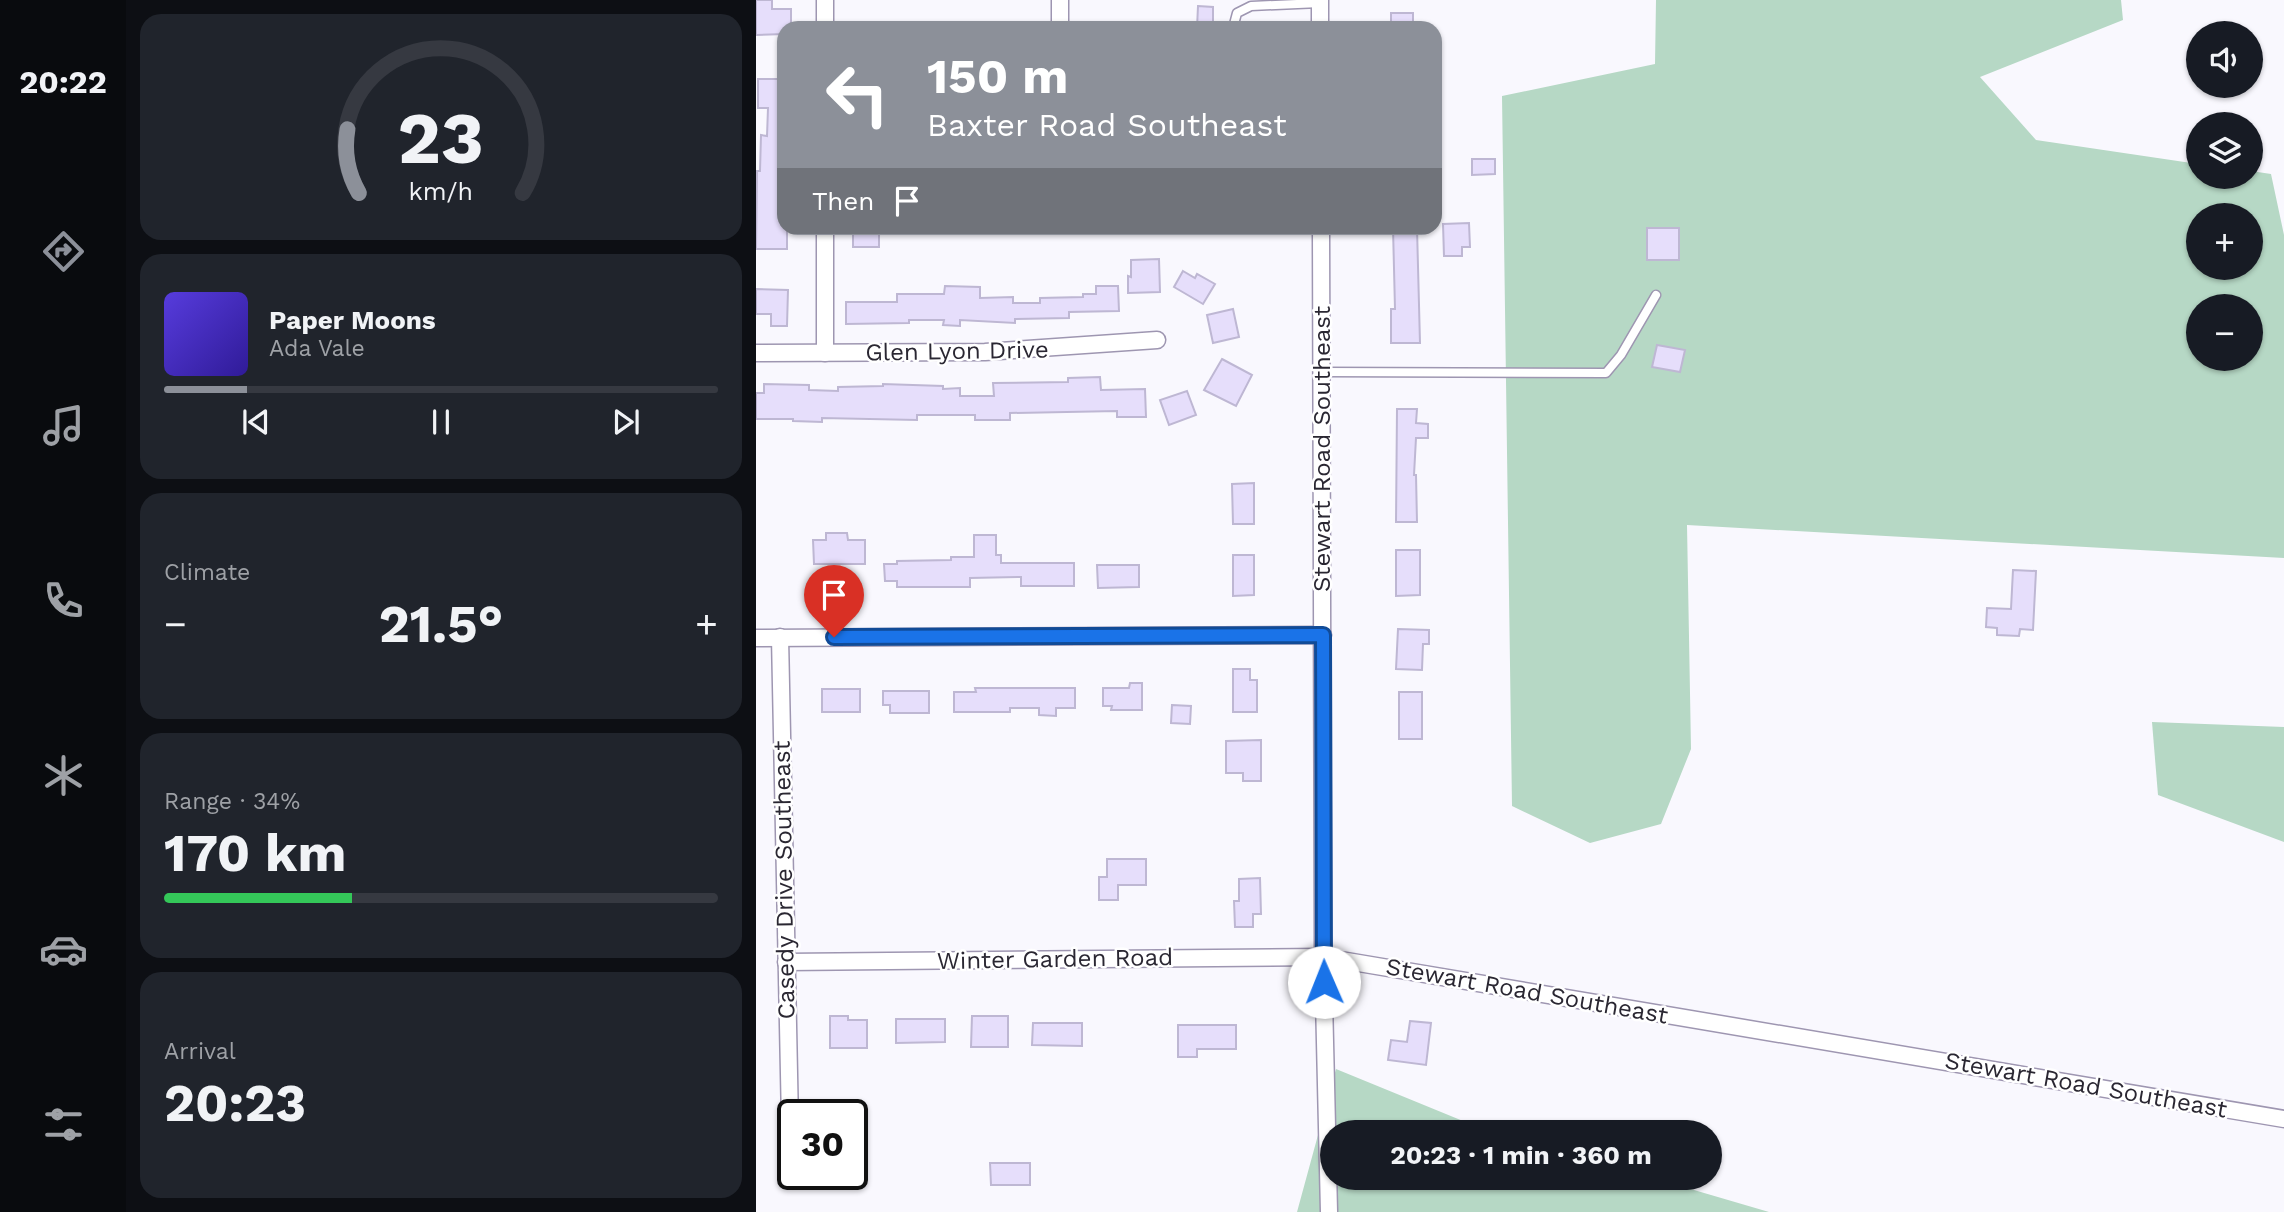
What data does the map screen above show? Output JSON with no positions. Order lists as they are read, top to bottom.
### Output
{
  "streets": {
    "street": [
      "Glen Lyon Drive",
      "Stewart Road Southeast",
      "Casedy Drive Southeast",
      "Winter Garden Road"
    ]
  },
  "crossings": [
    ["Stewart Road Southeast", "Winter Garden Road"],
    ["Casedy Drive Southeast", "Winter Garden Road"]
  ],
  "page": {
    "tabs": "20:22",
    "map_buttons": ["+", "−"],
    "turn": ["150 m", "Baxter Road Southeast"],
    "then": "Then",
    "song": ["Paper Moons", "Ada Vale"],
    "tile": [
      "Climate",
      ["Range · 34%", "170 km"],
      ["Arrival", "20:23"]
    ],
    "heat": ["−", "21.5°", "+"],
    "limit": "30",
    "trip": "20:23 · 1 min · 360 m",
    "gauge": ["23", "km/h"]
  }
}
